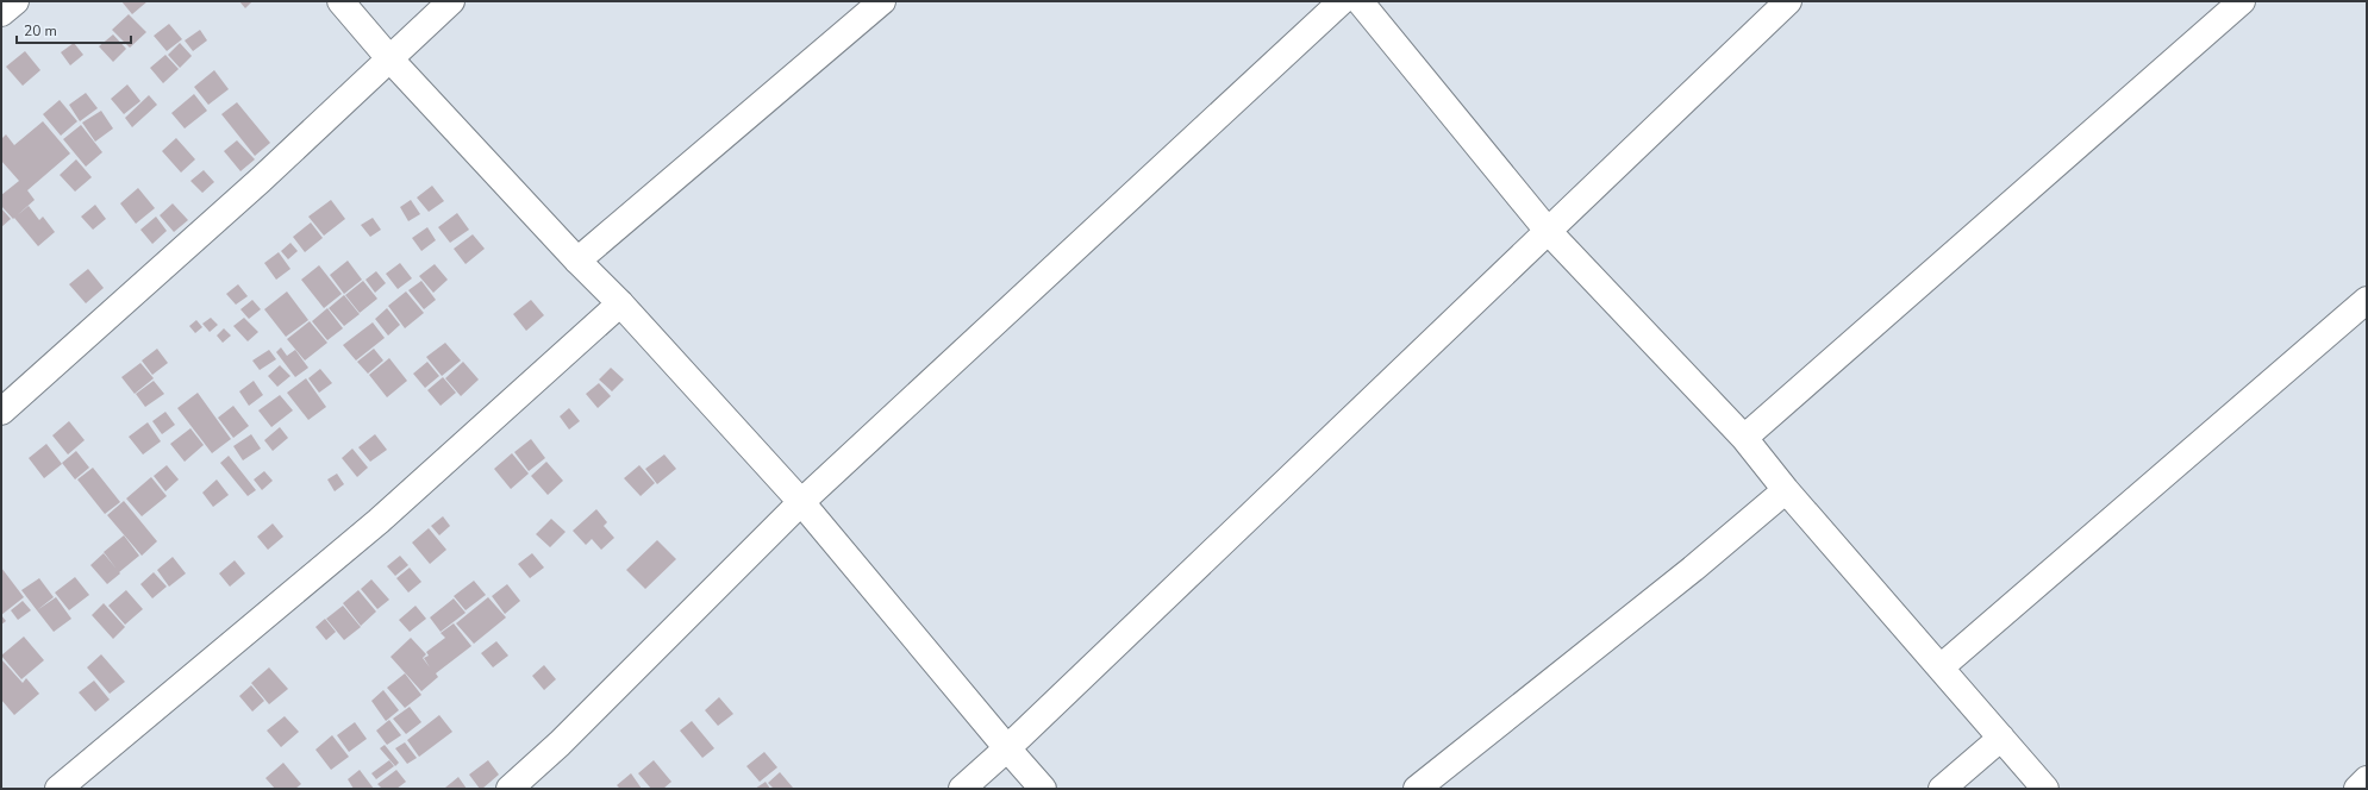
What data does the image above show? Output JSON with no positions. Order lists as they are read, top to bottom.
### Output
{
  "scale_bar": "20 m"
}
